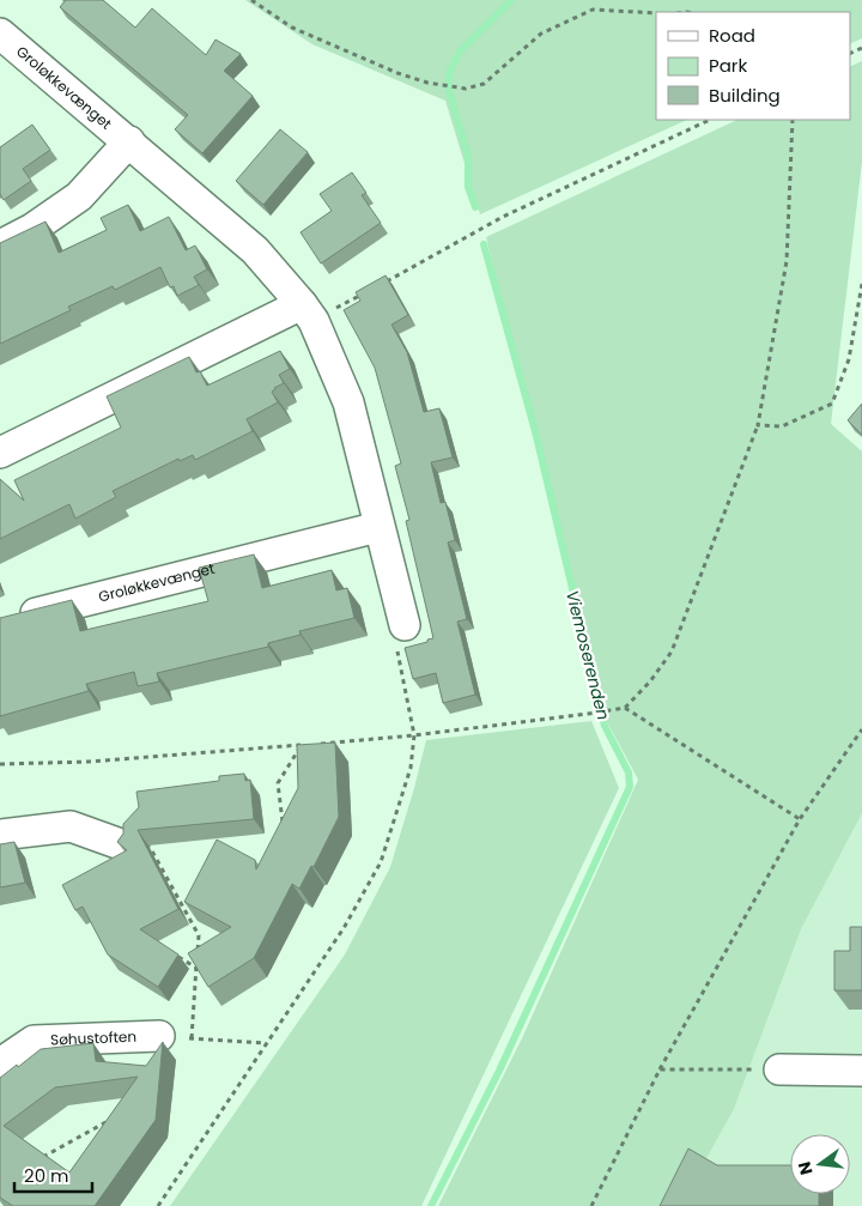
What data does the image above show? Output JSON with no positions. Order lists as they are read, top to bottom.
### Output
{
  "streets": {
    "street": ["Groløkkevænget", "Søhustoften"]
  },
  "water": ["Viemoserenden"],
  "legend": ["Road", "Park", "Building"],
  "scale_bar": "20 m",
  "north": "left"
}
